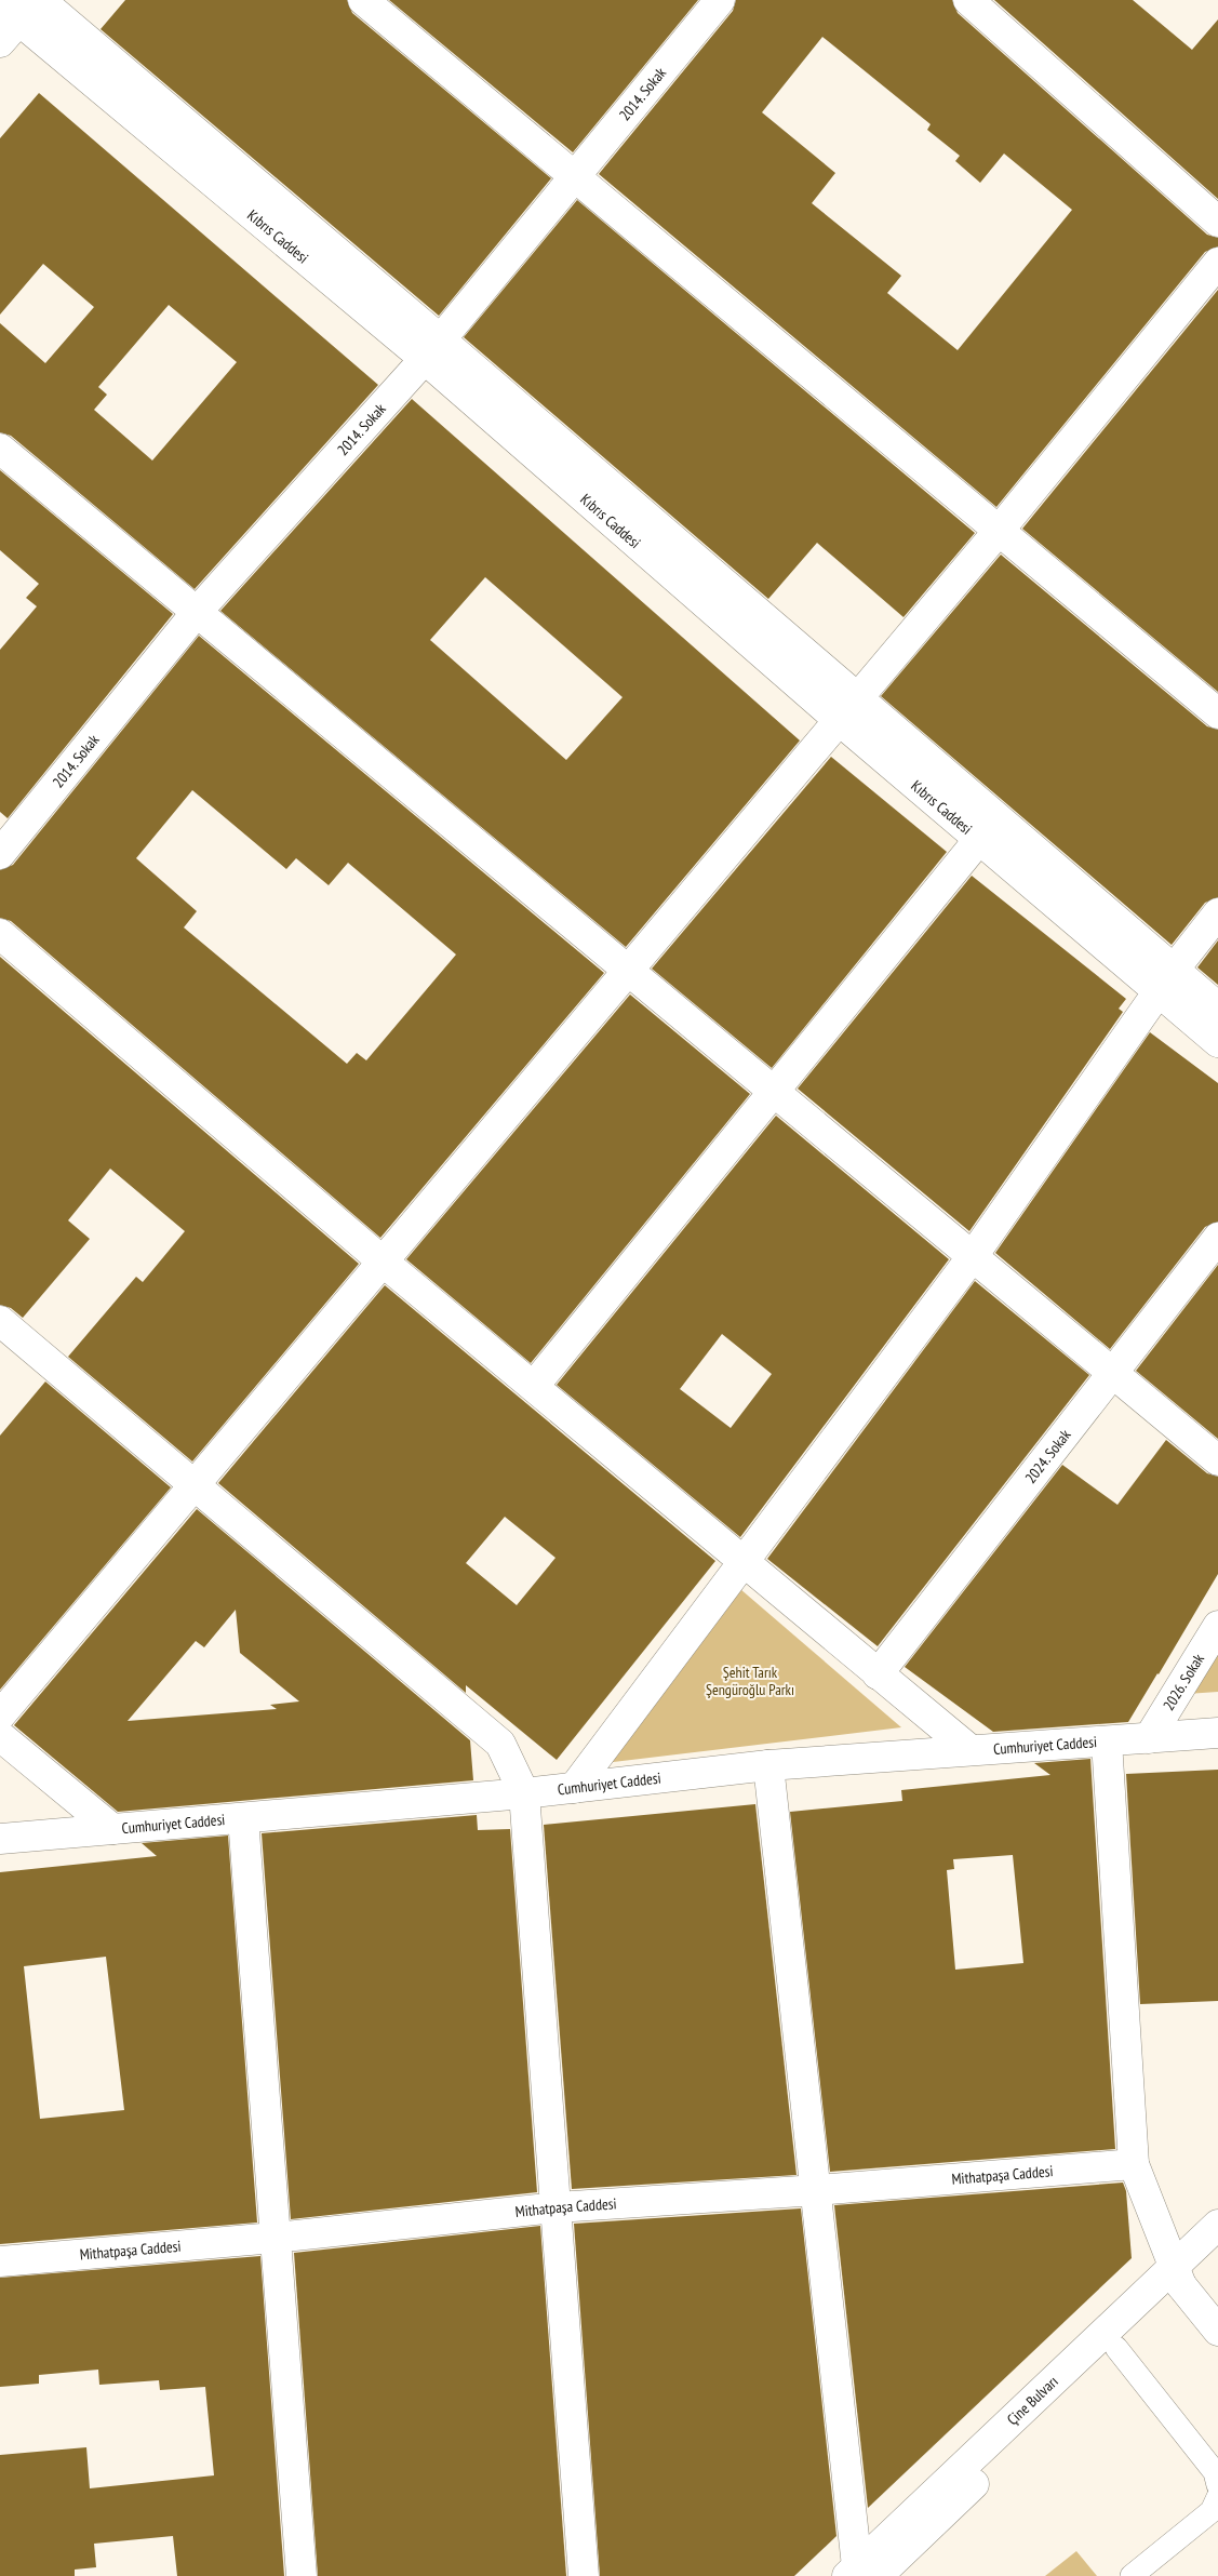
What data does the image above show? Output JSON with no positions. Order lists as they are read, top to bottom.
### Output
{
  "streets": {
    "street": [
      "2014. Sokak",
      "Kıbrıs Caddesi",
      "2024. Sokak",
      "2026. Sokak",
      "Cumhuriyet Caddesi",
      "Mithatpaşa Caddesi",
      "Çine Bulvarı"
    ]
  },
  "crossings": [
    ["2014. Sokak", "Kıbrıs Caddesi"],
    ["2026. Sokak", "Cumhuriyet Caddesi"]
  ],
  "parks": ["Şehit Tarık Şengüroğlu Parkı"]
}
